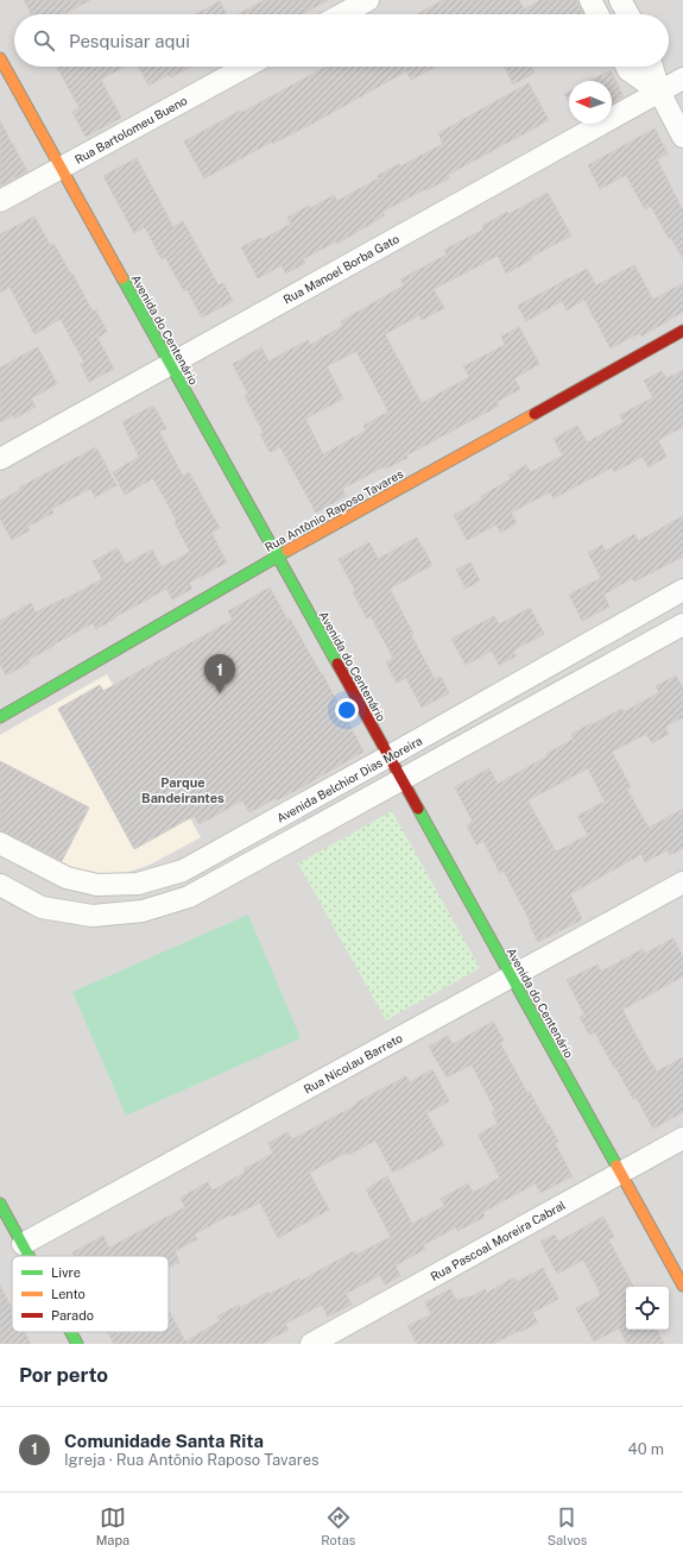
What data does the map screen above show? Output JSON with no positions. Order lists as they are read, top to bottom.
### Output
{
  "streets": {
    "street": [
      "Rua Bartolomeu Bueno",
      "Rua Manoel Borba Gato",
      "Avenida do Centenário",
      "Rua Antônio Raposo Tavares",
      "Avenida Belchior Dias Moreira",
      "Rua Nicolau Barreto",
      "Rua Pascoal Moreira Cabral"
    ]
  },
  "crossings": [
    ["Rua Bartolomeu Bueno", "Avenida do Centenário"],
    ["Rua Manoel Borba Gato", "Avenida do Centenário"],
    ["Avenida do Centenário", "Rua Antônio Raposo Tavares"],
    ["Avenida do Centenário", "Avenida Belchior Dias Moreira"],
    ["Avenida do Centenário", "Rua Nicolau Barreto"],
    ["Avenida do Centenário", "Rua Pascoal Moreira Cabral"]
  ],
  "districts": ["Parque Bandeirantes"],
  "legend": ["Livre", "Lento", "Parado"],
  "north": "left",
  "page": {
    "search": "Pesquisar aqui",
    "pins": "1",
    "heading": "Por perto",
    "list": [
      {
        "mark": "1",
        "name": "Comunidade Santa Rita",
        "note": "Igreja · Rua Antônio Raposo Tavares",
        "value": "40 m"
      }
    ],
    "nav": ["Mapa", "Rotas", "Salvos"]
  }
}
